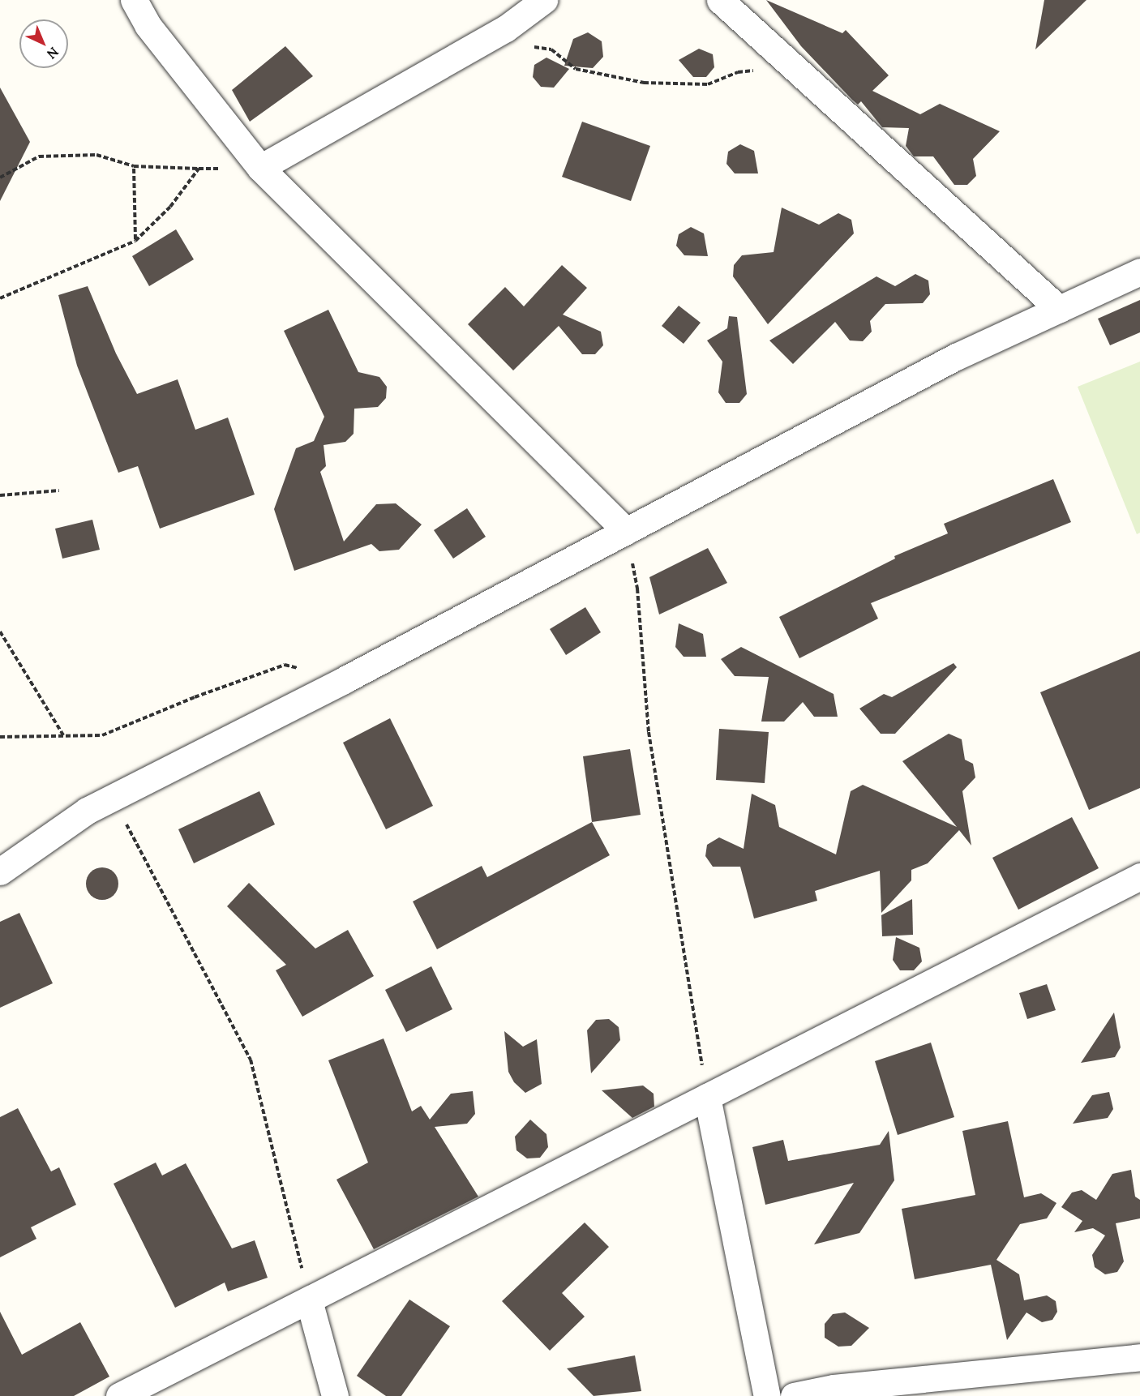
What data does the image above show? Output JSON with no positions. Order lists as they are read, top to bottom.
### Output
{
  "north": "bottom right"
}
